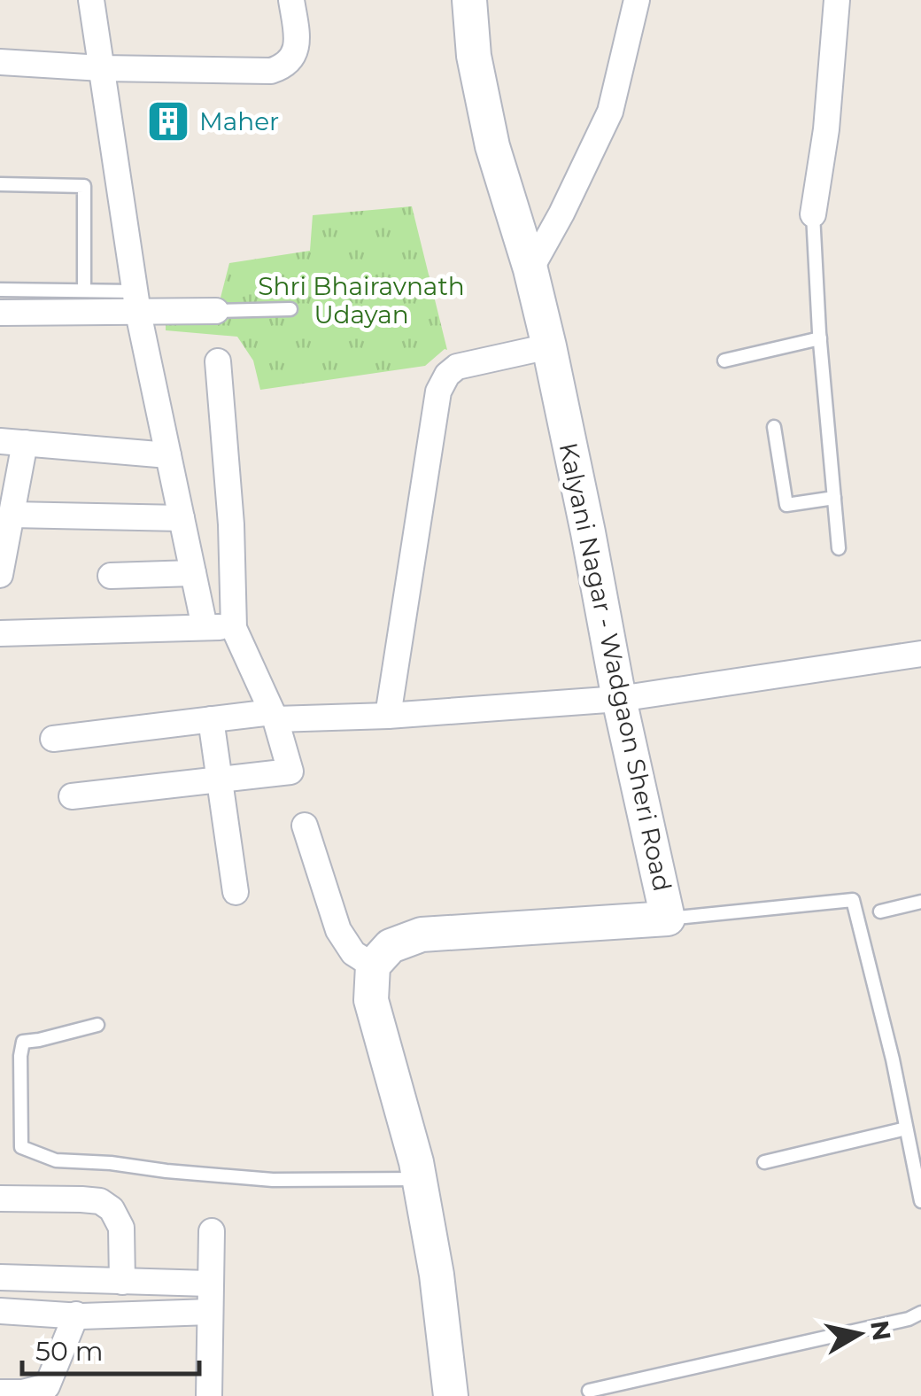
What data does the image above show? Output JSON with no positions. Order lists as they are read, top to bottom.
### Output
{
  "streets": {
    "street": ["Kalyani Nagar - Wadgaon Sheri Road"]
  },
  "parks": ["Shri Bhairavnath Udayan"],
  "places": {
    "building": ["Maher"]
  },
  "scale_bar": "50 m",
  "north": "right"
}
